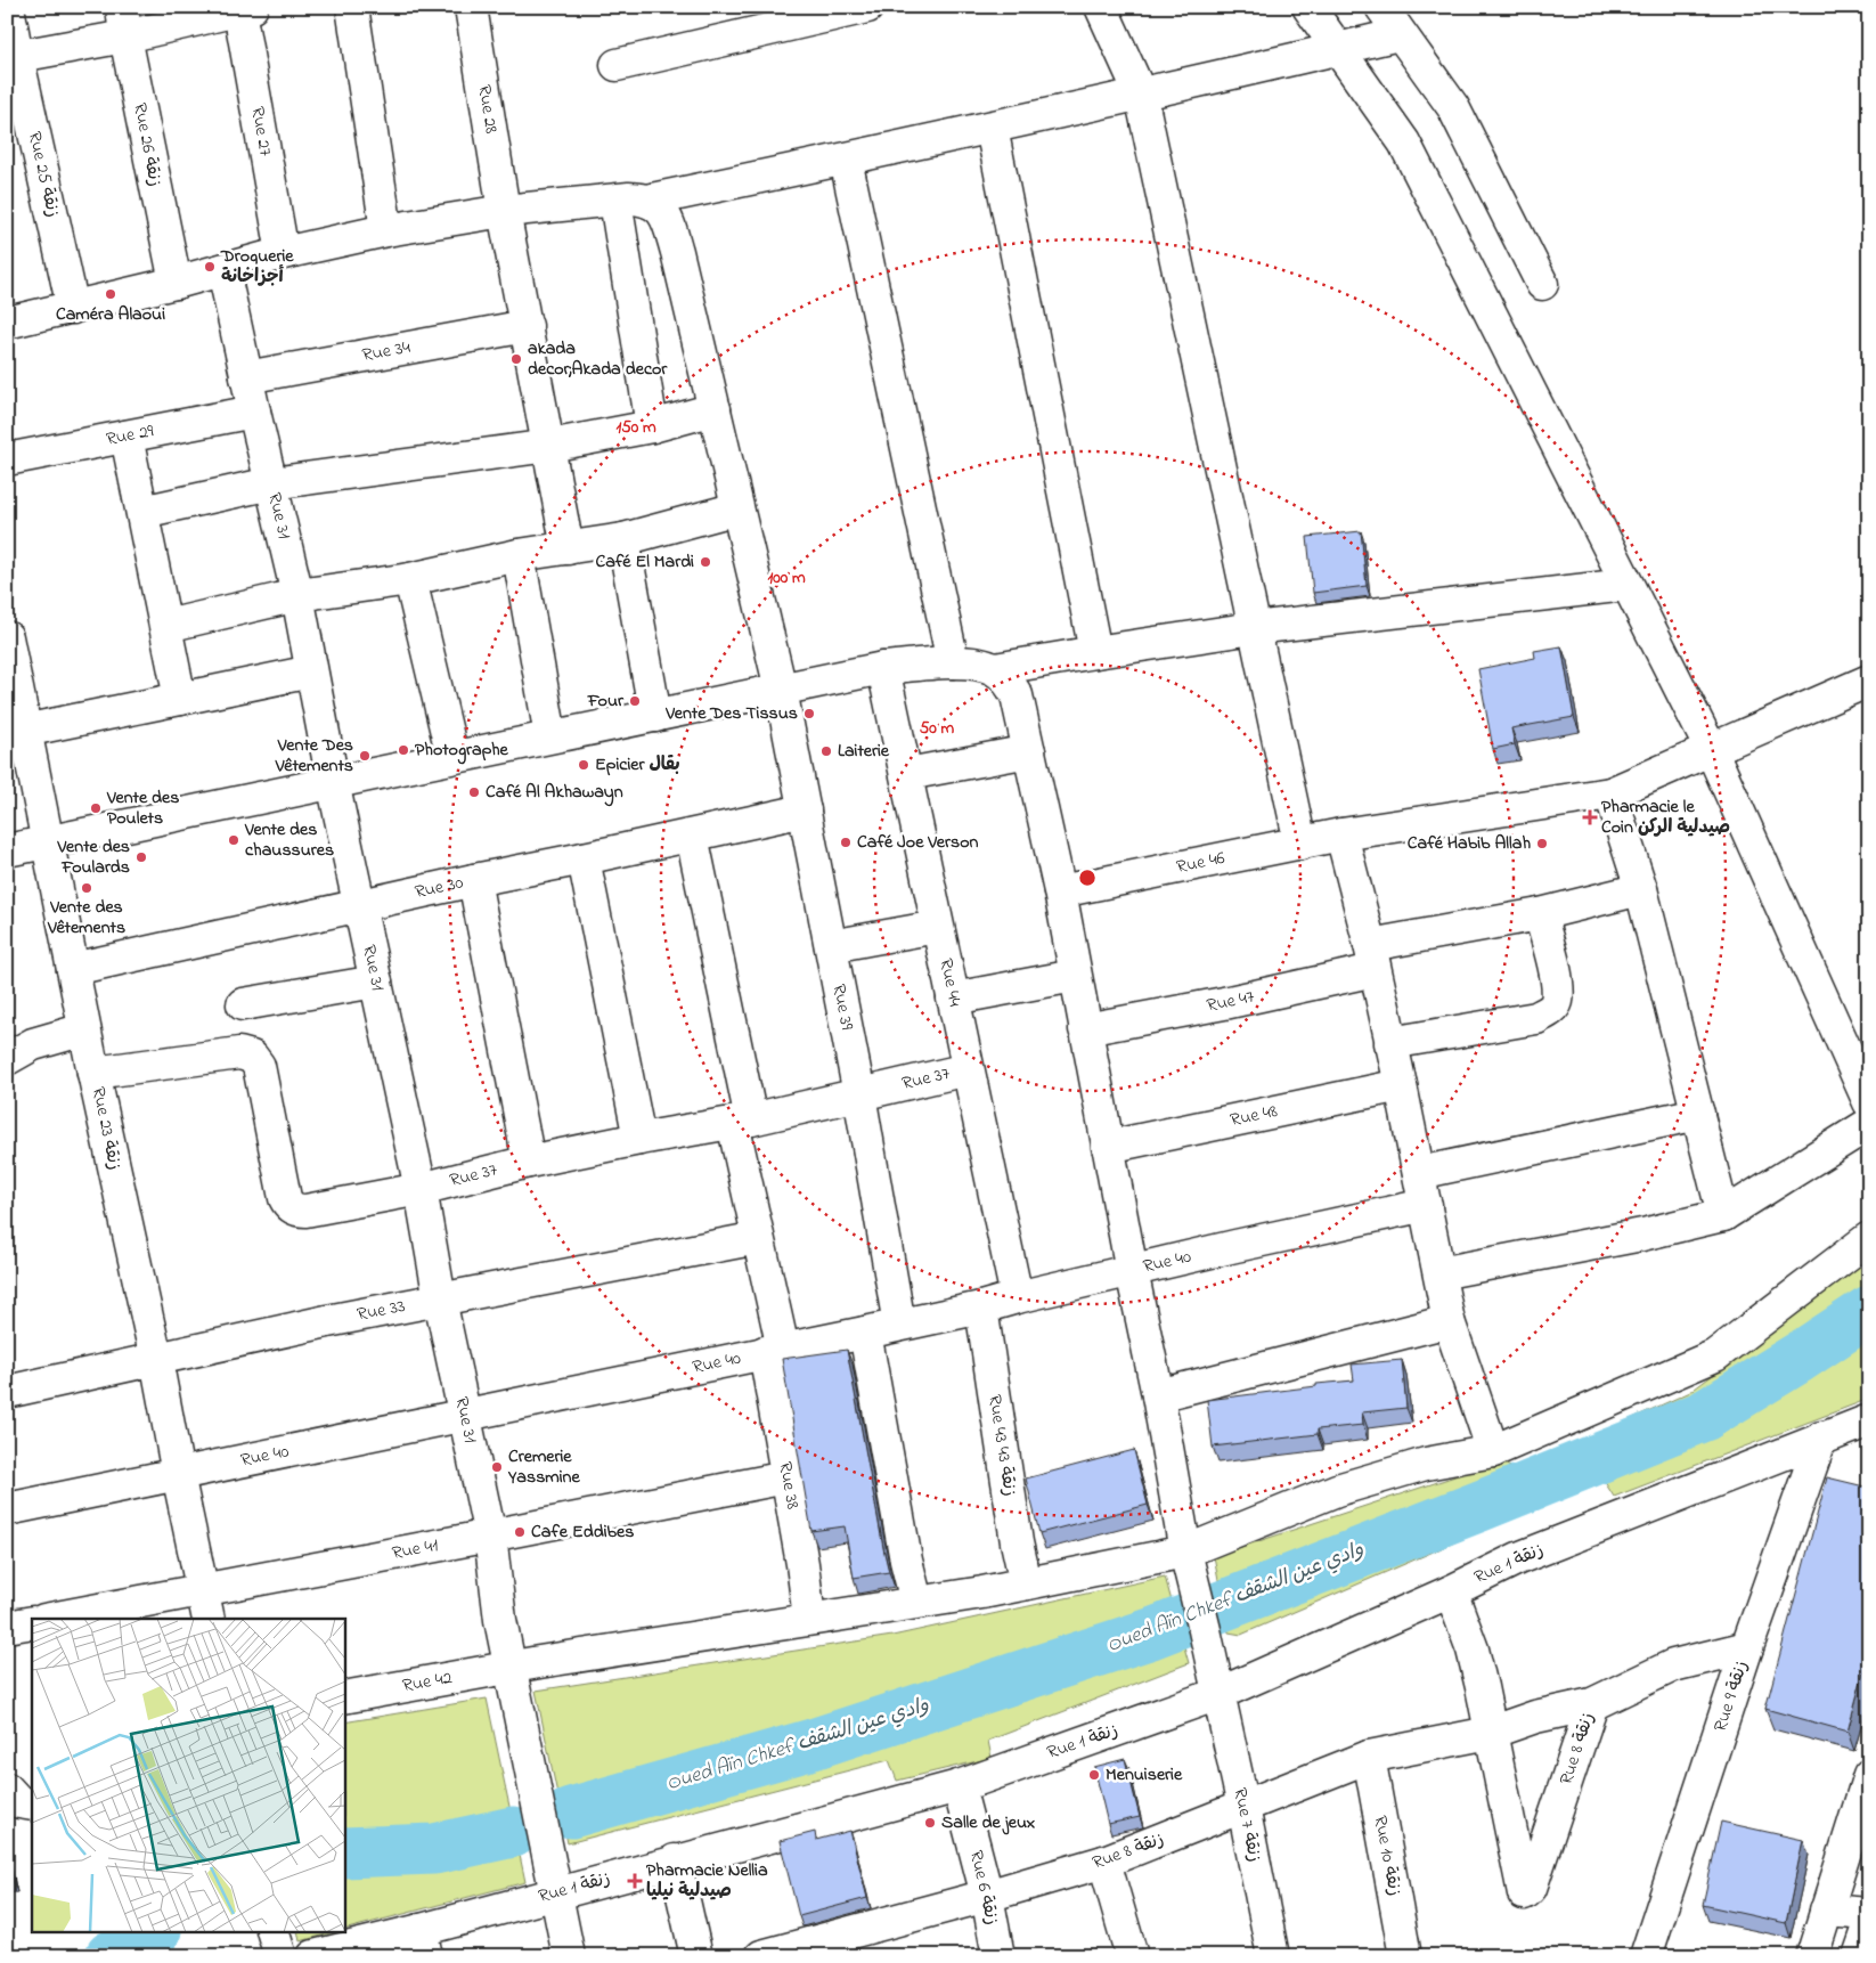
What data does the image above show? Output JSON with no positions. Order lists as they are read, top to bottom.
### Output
{
  "streets": {
    "street": [
      "Rue 28",
      "Rue 27",
      "Rue 26 زنقة",
      "Rue 25 زنقة",
      "Rue 34",
      "Rue 29",
      "Rue 31",
      "Rue 46",
      "Rue 30",
      "Rue 44",
      "Rue 47",
      "Rue 39",
      "Rue 37",
      "Rue 48",
      "Rue 23 زنقة",
      "Rue 40",
      "Rue 33",
      "Rue 43 زنقة 43",
      "Rue 38",
      "Rue 41",
      "Rue 1 زنقة",
      "Rue 42",
      "Rue 9 زنقة",
      "Rue 8 زنقة",
      "Rue 7 زنقة",
      "Rue 10 زنقة",
      "Rue 6 زنقة"
    ]
  },
  "crossings": [
    ["Rue 28", "Rue 34"],
    ["Rue 34", "Rue 31"],
    ["Rue 29", "Rue 31"],
    ["Rue 31", "Rue 30"],
    ["Rue 31", "Rue 37"],
    ["Rue 31", "Rue 40"],
    ["Rue 31", "Rue 33"],
    ["Rue 31", "Rue 41"],
    ["Rue 31", "Rue 1 زنقة"],
    ["Rue 31", "Rue 42"],
    ["Rue 46", "Rue 7 زنقة"],
    ["Rue 30", "Rue 39"],
    ["Rue 30", "Rue 23 زنقة"],
    ["Rue 30", "Rue 38"],
    ["Rue 44", "Rue 37"],
    ["Rue 44", "Rue 40"],
    ["Rue 47", "Rue 7 زنقة"],
    ["Rue 39", "Rue 37"],
    ["Rue 39", "Rue 40"],
    ["Rue 37", "Rue 23 زنقة"],
    ["Rue 37", "Rue 38"],
    ["Rue 48", "Rue 7 زنقة"],
    ["Rue 23 زنقة", "Rue 40"],
    ["Rue 23 زنقة", "Rue 33"],
    ["Rue 23 زنقة", "Rue 41"],
    ["Rue 40", "Rue 43 زنقة 43"],
    ["Rue 40", "Rue 38"],
    ["Rue 40", "Rue 7 زنقة"],
    ["Rue 33", "Rue 38"],
    ["Rue 43 زنقة 43", "Rue 42"],
    ["Rue 38", "Rue 41"],
    ["Rue 38", "Rue 42"],
    ["Rue 1 زنقة", "Rue 9 زنقة"],
    ["Rue 1 زنقة", "Rue 7 زنقة"],
    ["Rue 1 زنقة", "Rue 6 زنقة"],
    ["Rue 42", "Rue 7 زنقة"],
    ["Rue 9 زنقة", "Rue 8 زنقة"],
    ["Rue 8 زنقة", "Rue 7 زنقة"],
    ["Rue 8 زنقة", "Rue 10 زنقة"],
    ["Rue 8 زنقة", "Rue 6 زنقة"]
  ],
  "water": ["Oued Aïn Chkef وادي عين الشقف"],
  "places": {
    "other": [
      "Droguerie أجزاخانة",
      "Caméra Alaoui",
      "akada decor;Akada decor",
      "Café El Mardi",
      "Four",
      "Vente Des Tissus",
      "Photographe",
      "Laiterie",
      "Vente Des Vêtements",
      "Epicier بقال",
      "Café Al Akhawayn",
      "Vente des Poulets",
      "Vente des chaussures",
      "Café Joe Verson",
      "Café Habib Allah",
      "Vente des Foulards",
      "Vente des Vêtements",
      "Cremerie Yassmine",
      "Cafe Eddibes",
      "Menuiserie",
      "Salle de jeux"
    ],
    "health": ["Pharmacie le Coin صيدلية الركن", "Pharmacie Nellia صيدلية نيليا"]
  },
  "rings": ["150 m", "100 m", "50 m"]
}
